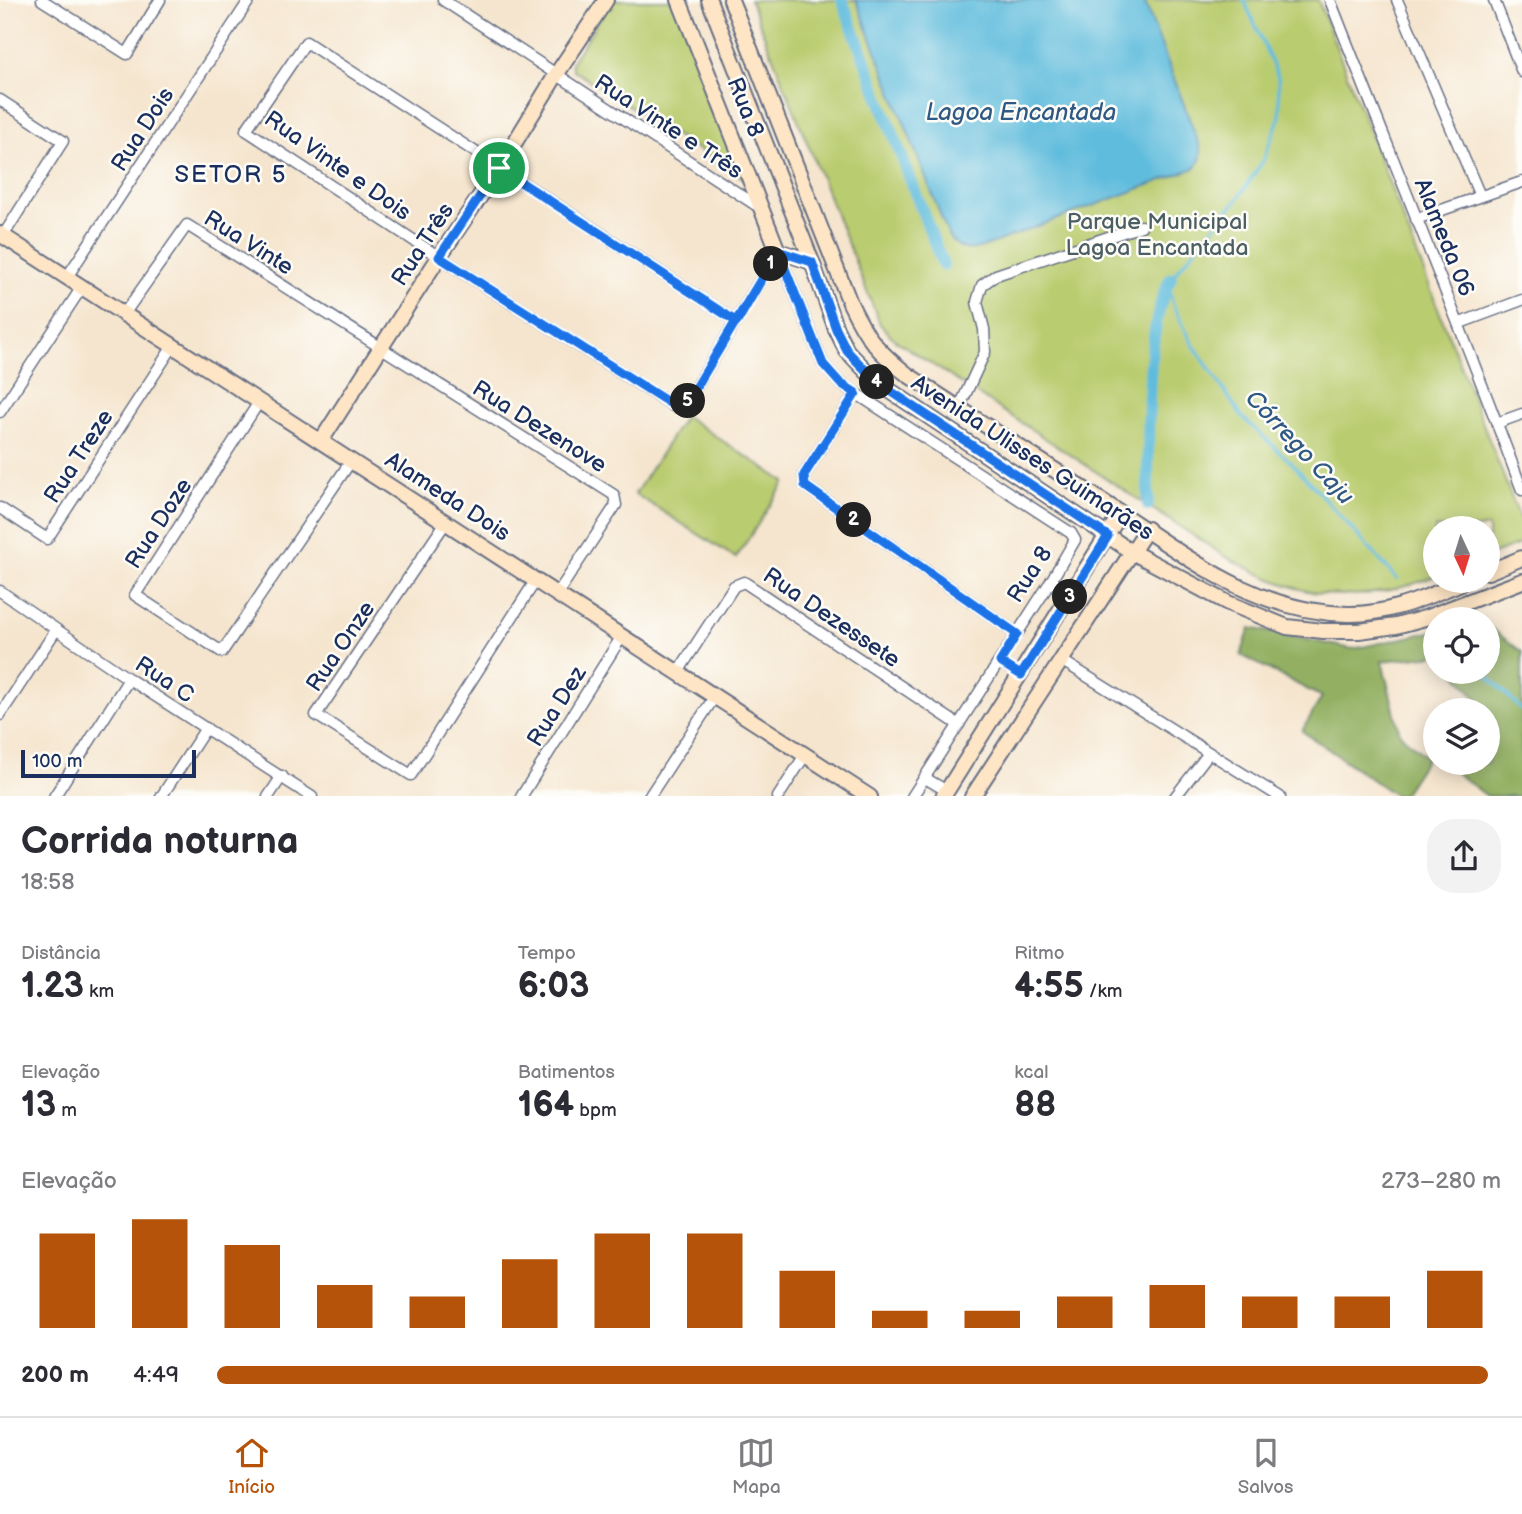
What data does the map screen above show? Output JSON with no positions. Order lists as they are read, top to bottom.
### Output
{
  "streets": {
    "main road": [
      "Rua 8",
      "Rua Três",
      "Avenida Ulisses Guimarães",
      "Alameda Dois"
    ],
    "street": [
      "Rua Vinte e Três",
      "Rua Dois",
      "Rua Vinte e Dois",
      "Alameda 06",
      "Rua Vinte",
      "Rua Dezenove",
      "Rua Treze",
      "Rua Doze",
      "Rua Dezessete",
      "Rua Onze",
      "Rua C",
      "Rua Dez"
    ]
  },
  "crossings": [
    ["Rua 8", "Rua Vinte e Três"],
    ["Rua 8", "Rua Dezessete"],
    ["Rua Vinte e Três", "Rua Três"],
    ["Rua Dois", "Alameda Dois"],
    ["Rua Vinte e Dois", "Rua Três"],
    ["Rua Vinte", "Rua Três"],
    ["Rua Vinte", "Rua Dezenove"],
    ["Rua Vinte", "Alameda Dois"],
    ["Rua Três", "Rua Dezenove"],
    ["Rua Três", "Alameda Dois"],
    ["Rua Dezenove", "Alameda Dois"],
    ["Rua Treze", "Alameda Dois"],
    ["Alameda Dois", "Rua Doze"],
    ["Alameda Dois", "Rua Dezessete"],
    ["Alameda Dois", "Rua Onze"],
    ["Alameda Dois", "Rua Dez"]
  ],
  "districts": ["SETOR 5"],
  "water": ["Lagoa Encantada", "Córrego Caju"],
  "parks": ["Parque Municipal Lagoa Encantada"],
  "scale_bar": "100 m",
  "north": "bottom",
  "page": {
    "pins": [
      "1",
      "4",
      "5",
      "2",
      "3"
    ],
    "scale": "100 m",
    "heading": ["Corrida noturna", "18:58"],
    "stats": [
      ["Distância", "1.23 km"],
      ["Tempo", "6:03"],
      ["Ritmo", "4:55 /km"],
      ["Elevação", "13 m"],
      ["Batimentos", "164 bpm"],
      ["kcal", "88"]
    ],
    "chart": ["Elevação", "273–280 m"],
    "list": [
      {
        "name": "200 m",
        "note": "4:49"
      }
    ],
    "tabs": ["Início", "Mapa", "Salvos"]
  }
}
